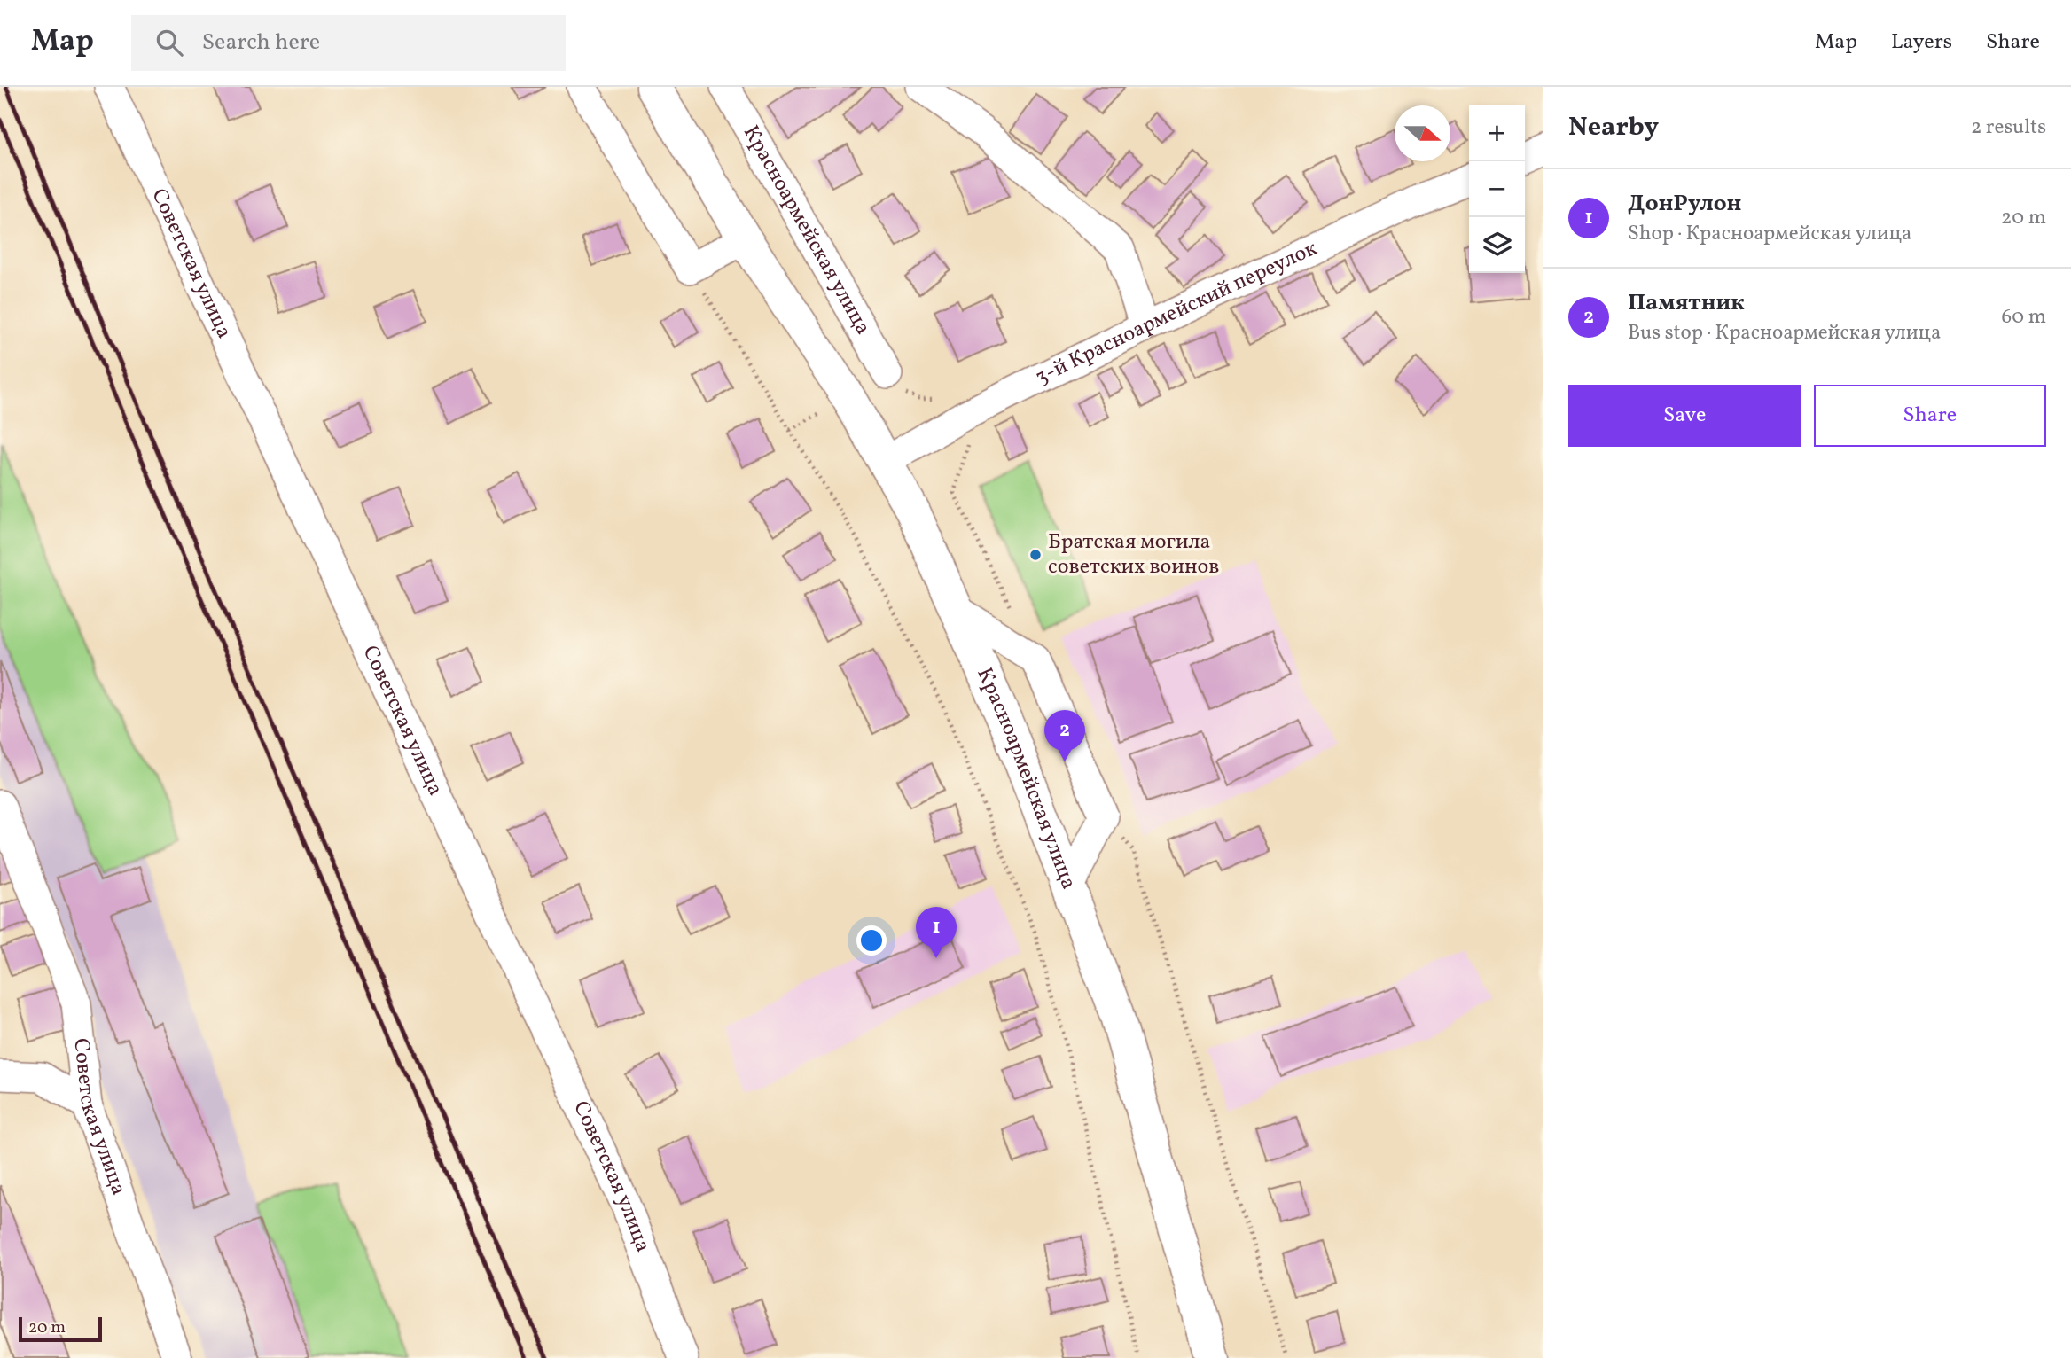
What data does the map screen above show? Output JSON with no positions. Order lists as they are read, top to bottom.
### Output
{
  "streets": {
    "main road": ["Красноармейская улица"],
    "street": ["Советская улица", "3-й Красноармейский переулок"]
  },
  "crossings": [
    ["Красноармейская улица", "3-й Красноармейский переулок"]
  ],
  "places": ["Братская могила советских воинов"],
  "scale_bar": "20 m",
  "north": "right",
  "page": {
    "header": "Map",
    "search": "Search here",
    "nav": ["Map", "Layers", "Share"],
    "heading": ["Nearby", "2 results"],
    "map_buttons": ["+", "−"],
    "list": [
      {
        "mark": "1",
        "name": "ДонРулон",
        "note": "Shop · Красноармейская улица",
        "value": "20 m"
      },
      {
        "mark": "2",
        "name": "Памятник",
        "note": "Bus stop · Красноармейская улица",
        "value": "60 m"
      }
    ],
    "buttons": ["Save", "Share"],
    "pins": ["2", "1"],
    "scale": "20 m"
  }
}
